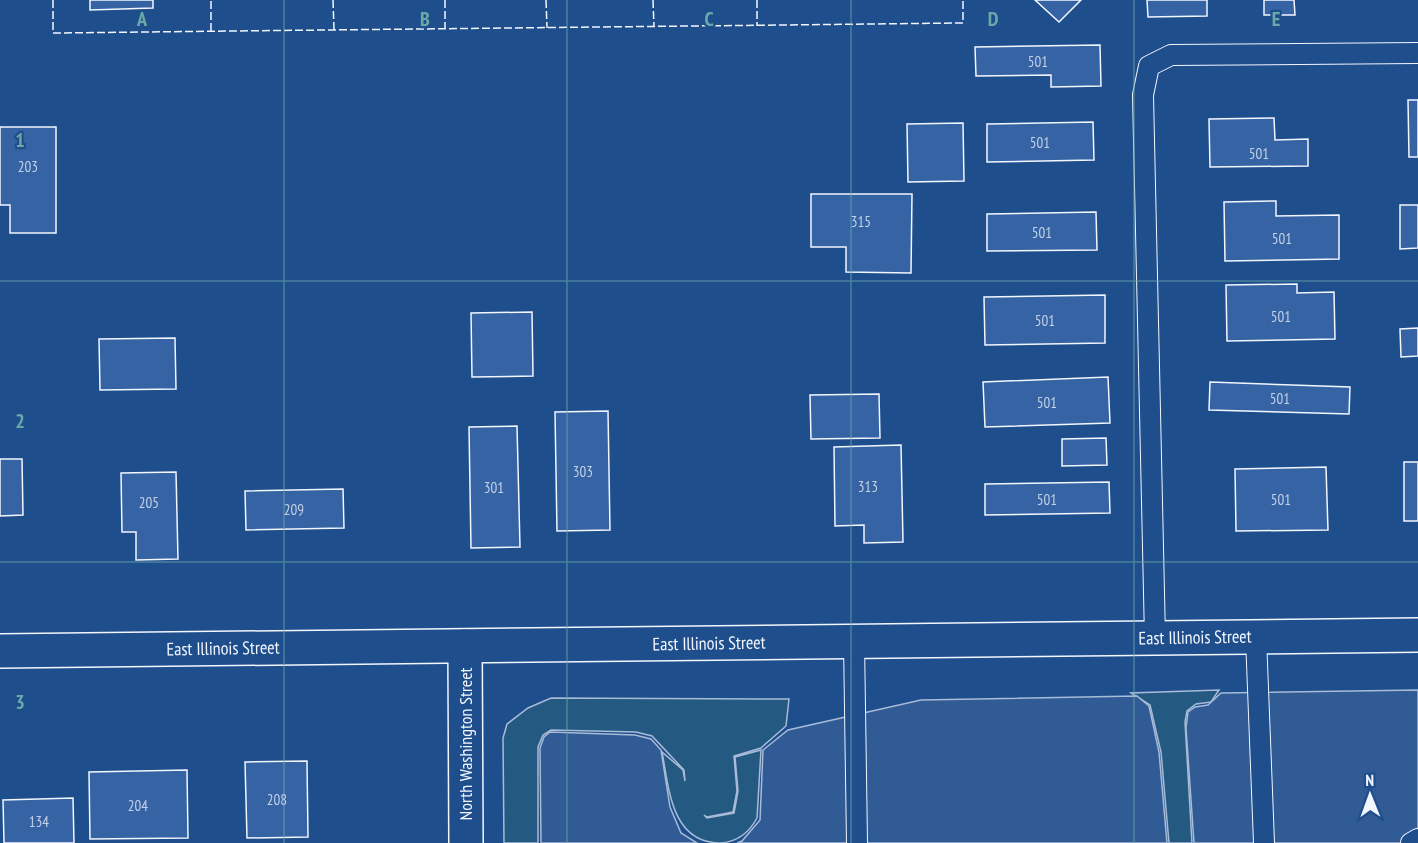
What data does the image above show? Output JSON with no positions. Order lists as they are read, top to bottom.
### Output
{
  "streets": {
    "street": ["East Illinois Street", "North Washington Street"]
  },
  "crossings": [
    ["East Illinois Street", "North Washington Street"]
  ],
  "house_numbers": [
    "501",
    "501",
    "501",
    "203",
    "315",
    "501",
    "501",
    "501",
    "501",
    "501",
    "501",
    "303",
    "313",
    "301",
    "501",
    "501",
    "205",
    "209",
    "208",
    "204",
    "134"
  ],
  "north": "top",
  "grid": {
    "columns": [
      "A",
      "B",
      "C",
      "D",
      "E"
    ],
    "rows": ["1", "2", "3"]
  }
}
